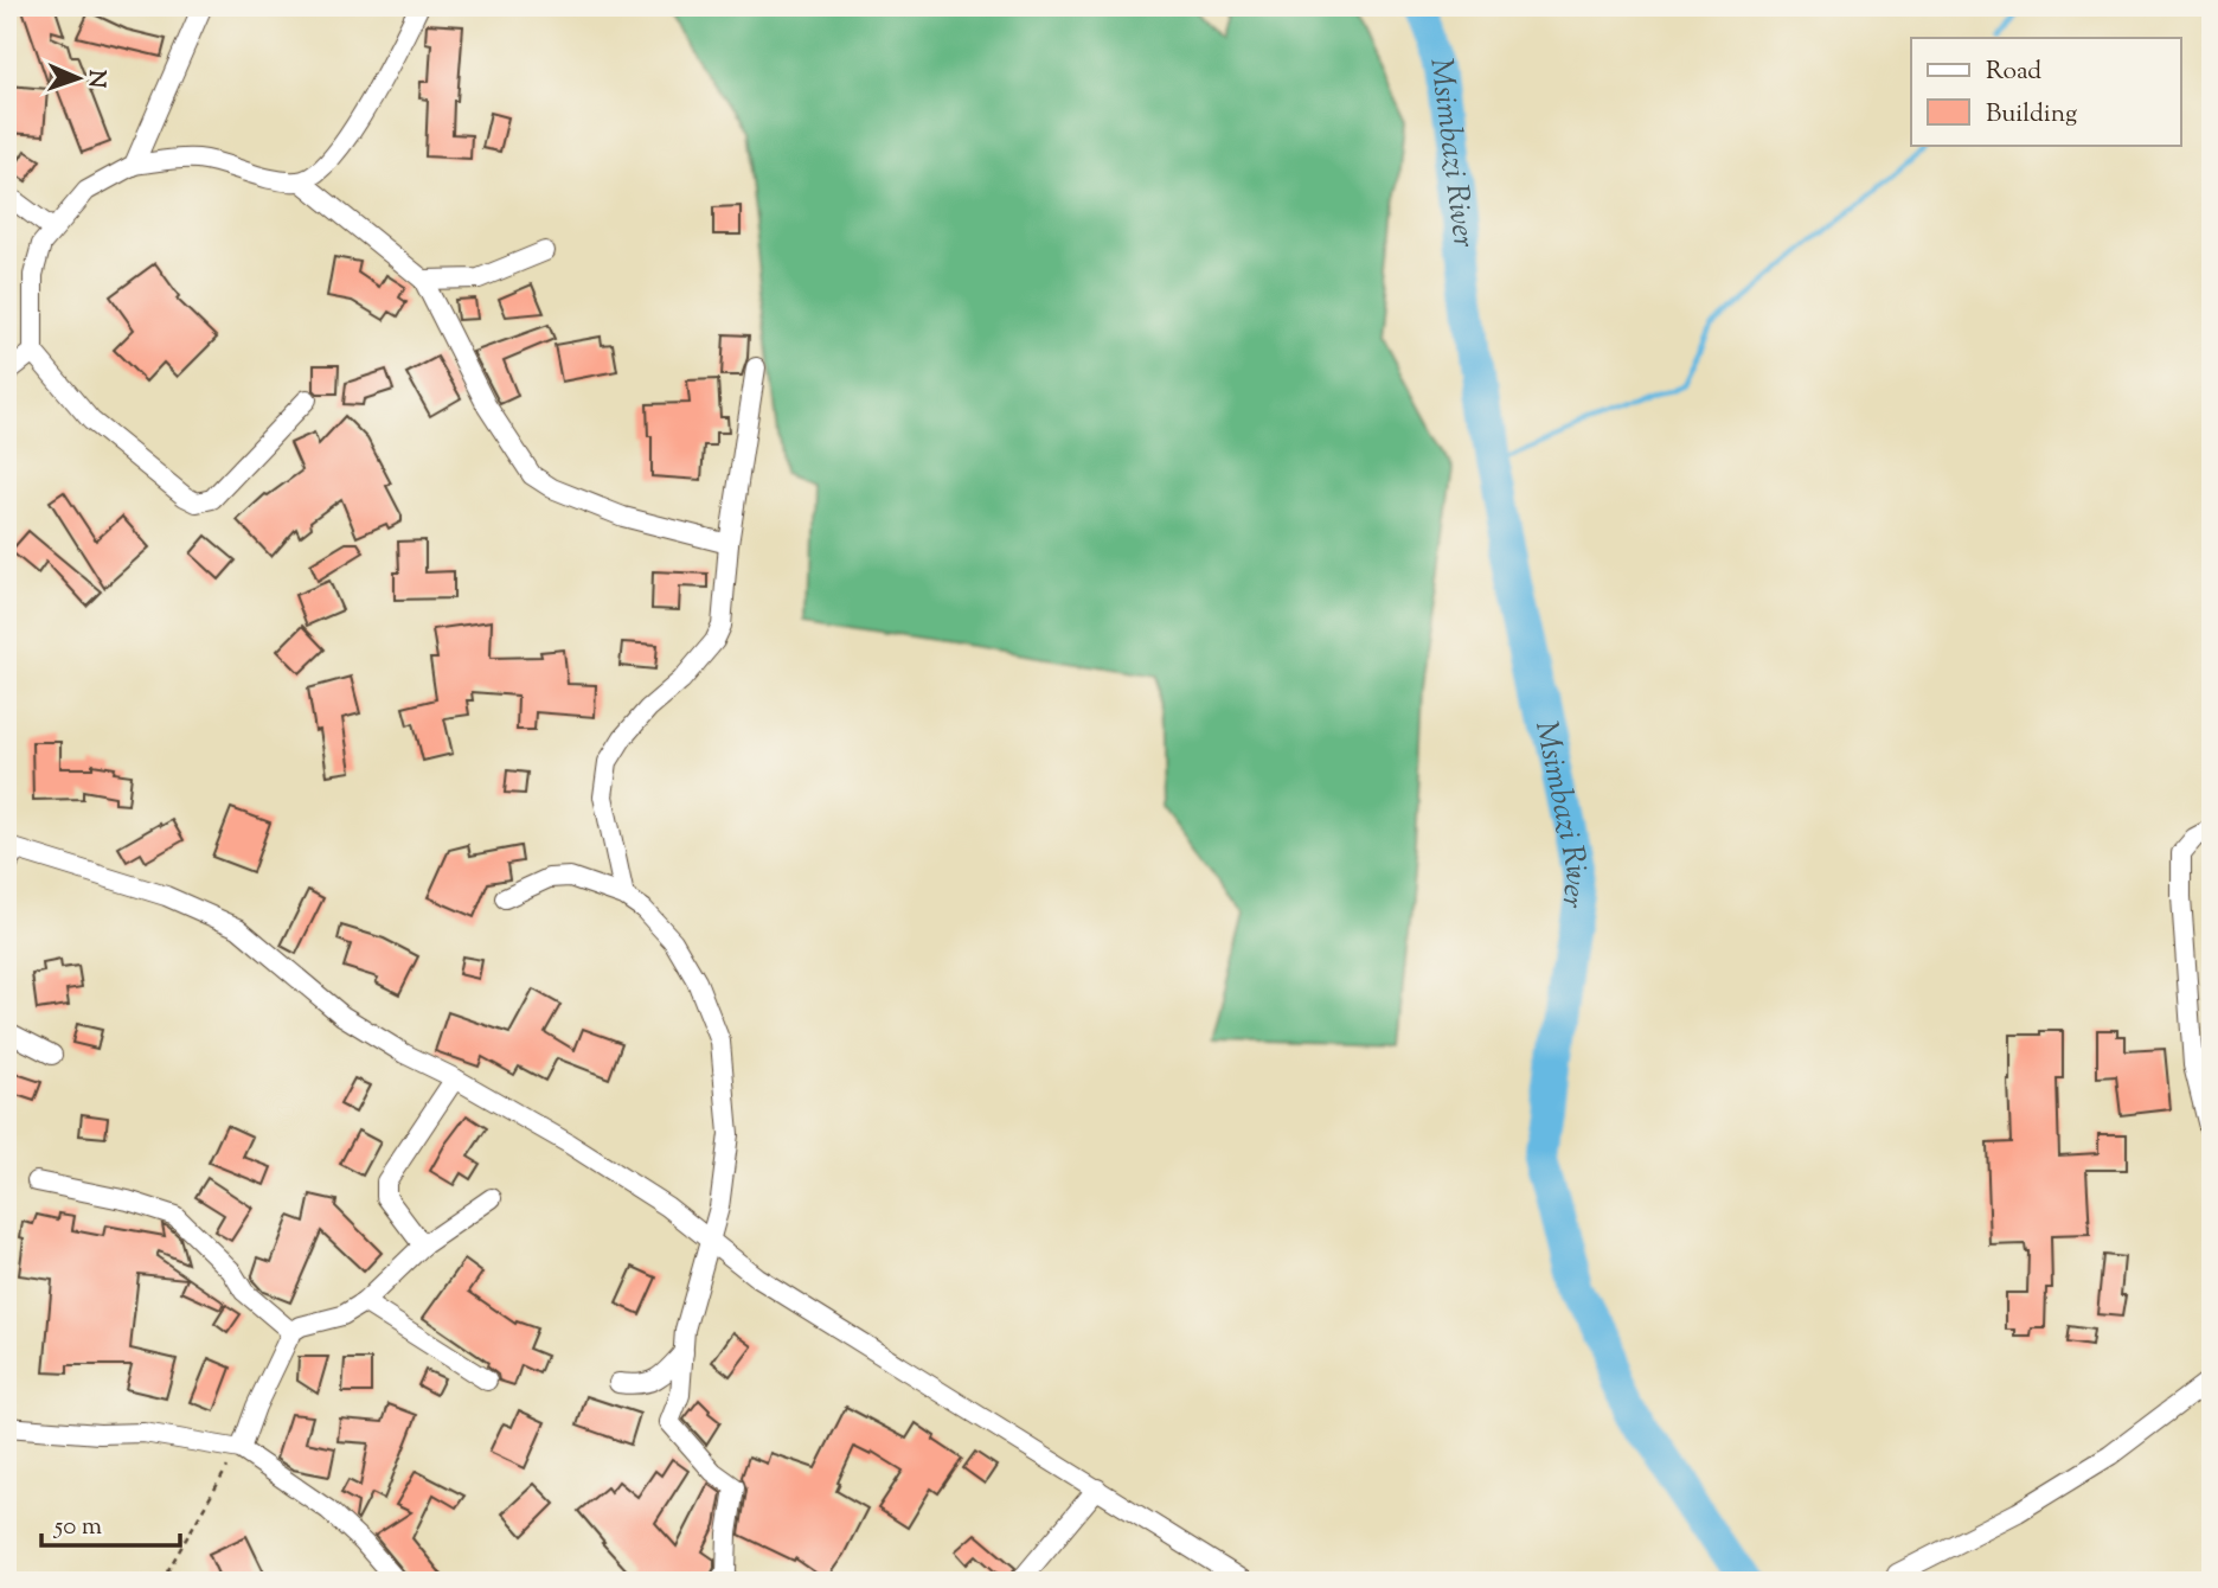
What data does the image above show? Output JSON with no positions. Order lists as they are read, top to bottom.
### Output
{
  "water": ["Msimbazi River"],
  "legend": ["Road", "Building"],
  "scale_bar": "50 m",
  "north": "right"
}
